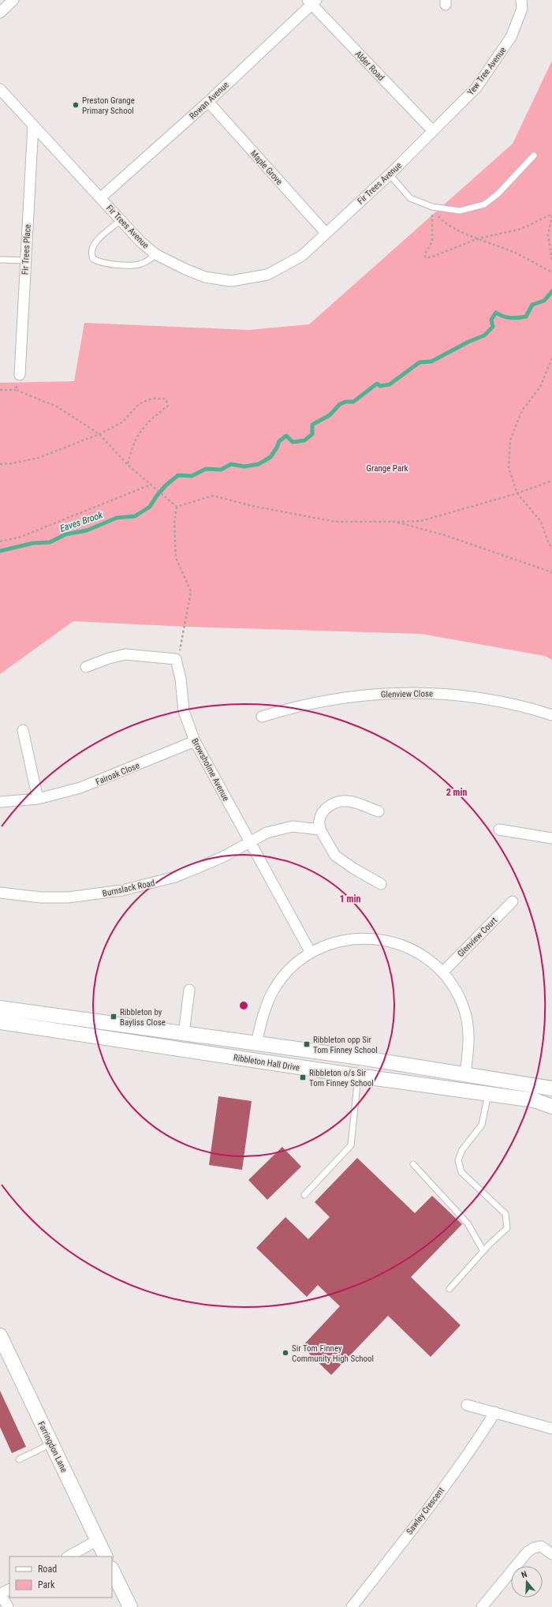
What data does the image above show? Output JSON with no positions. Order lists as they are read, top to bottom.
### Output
{
  "streets": {
    "street": [
      "Alder Road",
      "Yew Tree Avenue",
      "Rowan Avenue",
      "Maple Grove",
      "Fir Trees Avenue",
      "Fir Trees Place",
      "Glenview Close",
      "Browsholme Avenue",
      "Fairoak Close",
      "Burnslack Road",
      "Glenview Court",
      "Ribbleton Hall Drive",
      "Farringdon Lane",
      "Sawley Crescent"
    ]
  },
  "crossings": [
    ["Alder Road", "Yew Tree Avenue"],
    ["Alder Road", "Rowan Avenue"],
    ["Alder Road", "Fir Trees Avenue"],
    ["Yew Tree Avenue", "Fir Trees Avenue"],
    ["Rowan Avenue", "Maple Grove"],
    ["Rowan Avenue", "Fir Trees Avenue"],
    ["Maple Grove", "Fir Trees Avenue"],
    ["Fir Trees Avenue", "Fir Trees Place"],
    ["Browsholme Avenue", "Fairoak Close"],
    ["Browsholme Avenue", "Burnslack Road"]
  ],
  "water": ["Eaves Brook"],
  "parks": ["Grange Park"],
  "places": {
    "other": ["Preston Grange Primary School", "Sir Tom Finney Community High School"],
    "transit": ["Ribbleton by Bayliss Close", "Ribbleton opp Sir Tom Finney School", "Ribbleton o/s Sir Tom Finney School"]
  },
  "legend": ["Road", "Park"],
  "north": "top",
  "rings": ["2 min", "1 min"]
}
